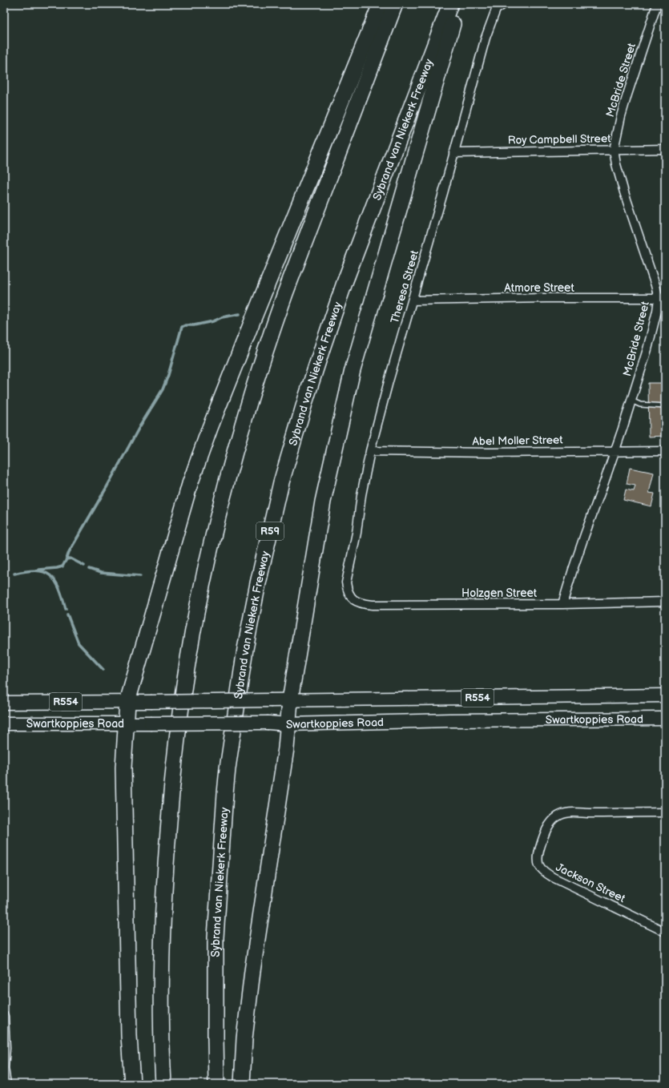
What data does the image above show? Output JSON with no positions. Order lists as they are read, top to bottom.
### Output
{
  "streets": {
    "highway": ["Sybrand van Niekerk Freeway", "R59"],
    "main road": ["R554", "Swartkoppies Road"],
    "street": [
      "McBride Street",
      "Roy Campbell Street",
      "Theresa Street",
      "Atmore Street",
      "Abel Moller Street",
      "Holzgen Street",
      "Jackson Street"
    ]
  },
  "crossings": [
    ["McBride Street", "Roy Campbell Street"],
    ["McBride Street", "Atmore Street"],
    ["McBride Street", "Abel Moller Street"],
    ["McBride Street", "Holzgen Street"],
    ["Roy Campbell Street", "Theresa Street"],
    ["Theresa Street", "Atmore Street"],
    ["Theresa Street", "Abel Moller Street"],
    ["Theresa Street", "Holzgen Street"]
  ]
}
